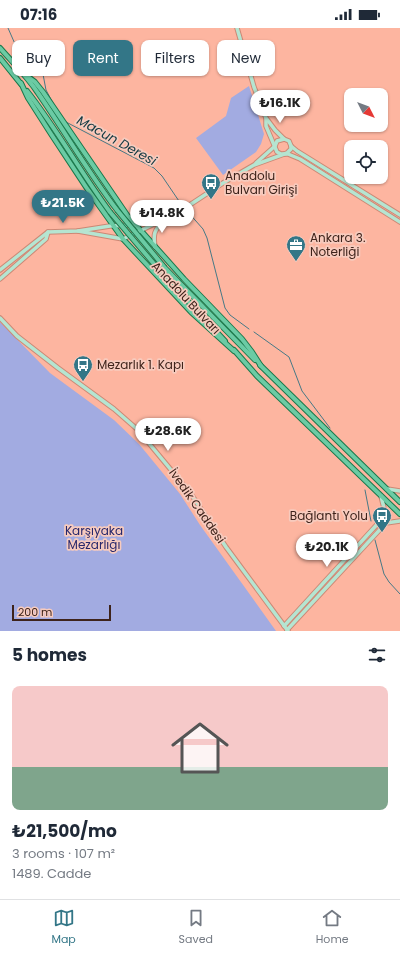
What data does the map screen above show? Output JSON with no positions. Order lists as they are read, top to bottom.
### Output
{
  "streets": {
    "main road": ["Anadolu Bulvarı", "İvedik Caddesi"]
  },
  "water": ["Macun Deresi"],
  "parks": ["Karşıyaka Mezarlığı"],
  "places": {
    "bus stop": ["Anadolu Bulvarı Girişi", "Mezarlık 1. Kapı", "Bağlantı Yolu"],
    "office": ["Ankara 3. Noterliği"]
  },
  "scale_bar": "200 m",
  "north": "bottom right",
  "page": {
    "status": "07:16",
    "chip": [
      "Buy",
      "Rent",
      "Filters",
      "New"
    ],
    "price": [
      "₺16.1K",
      "₺21.5K",
      "₺14.8K",
      "₺28.6K",
      "₺20.1K"
    ],
    "scale": "200 m",
    "heading": "5 homes",
    "list": [
      {
        "name": "₺21,500/mo",
        "note": "3 rooms · 107 m² · 1489. Cadde"
      }
    ],
    "tabs": ["Map", "Saved", "Home"]
  }
}
